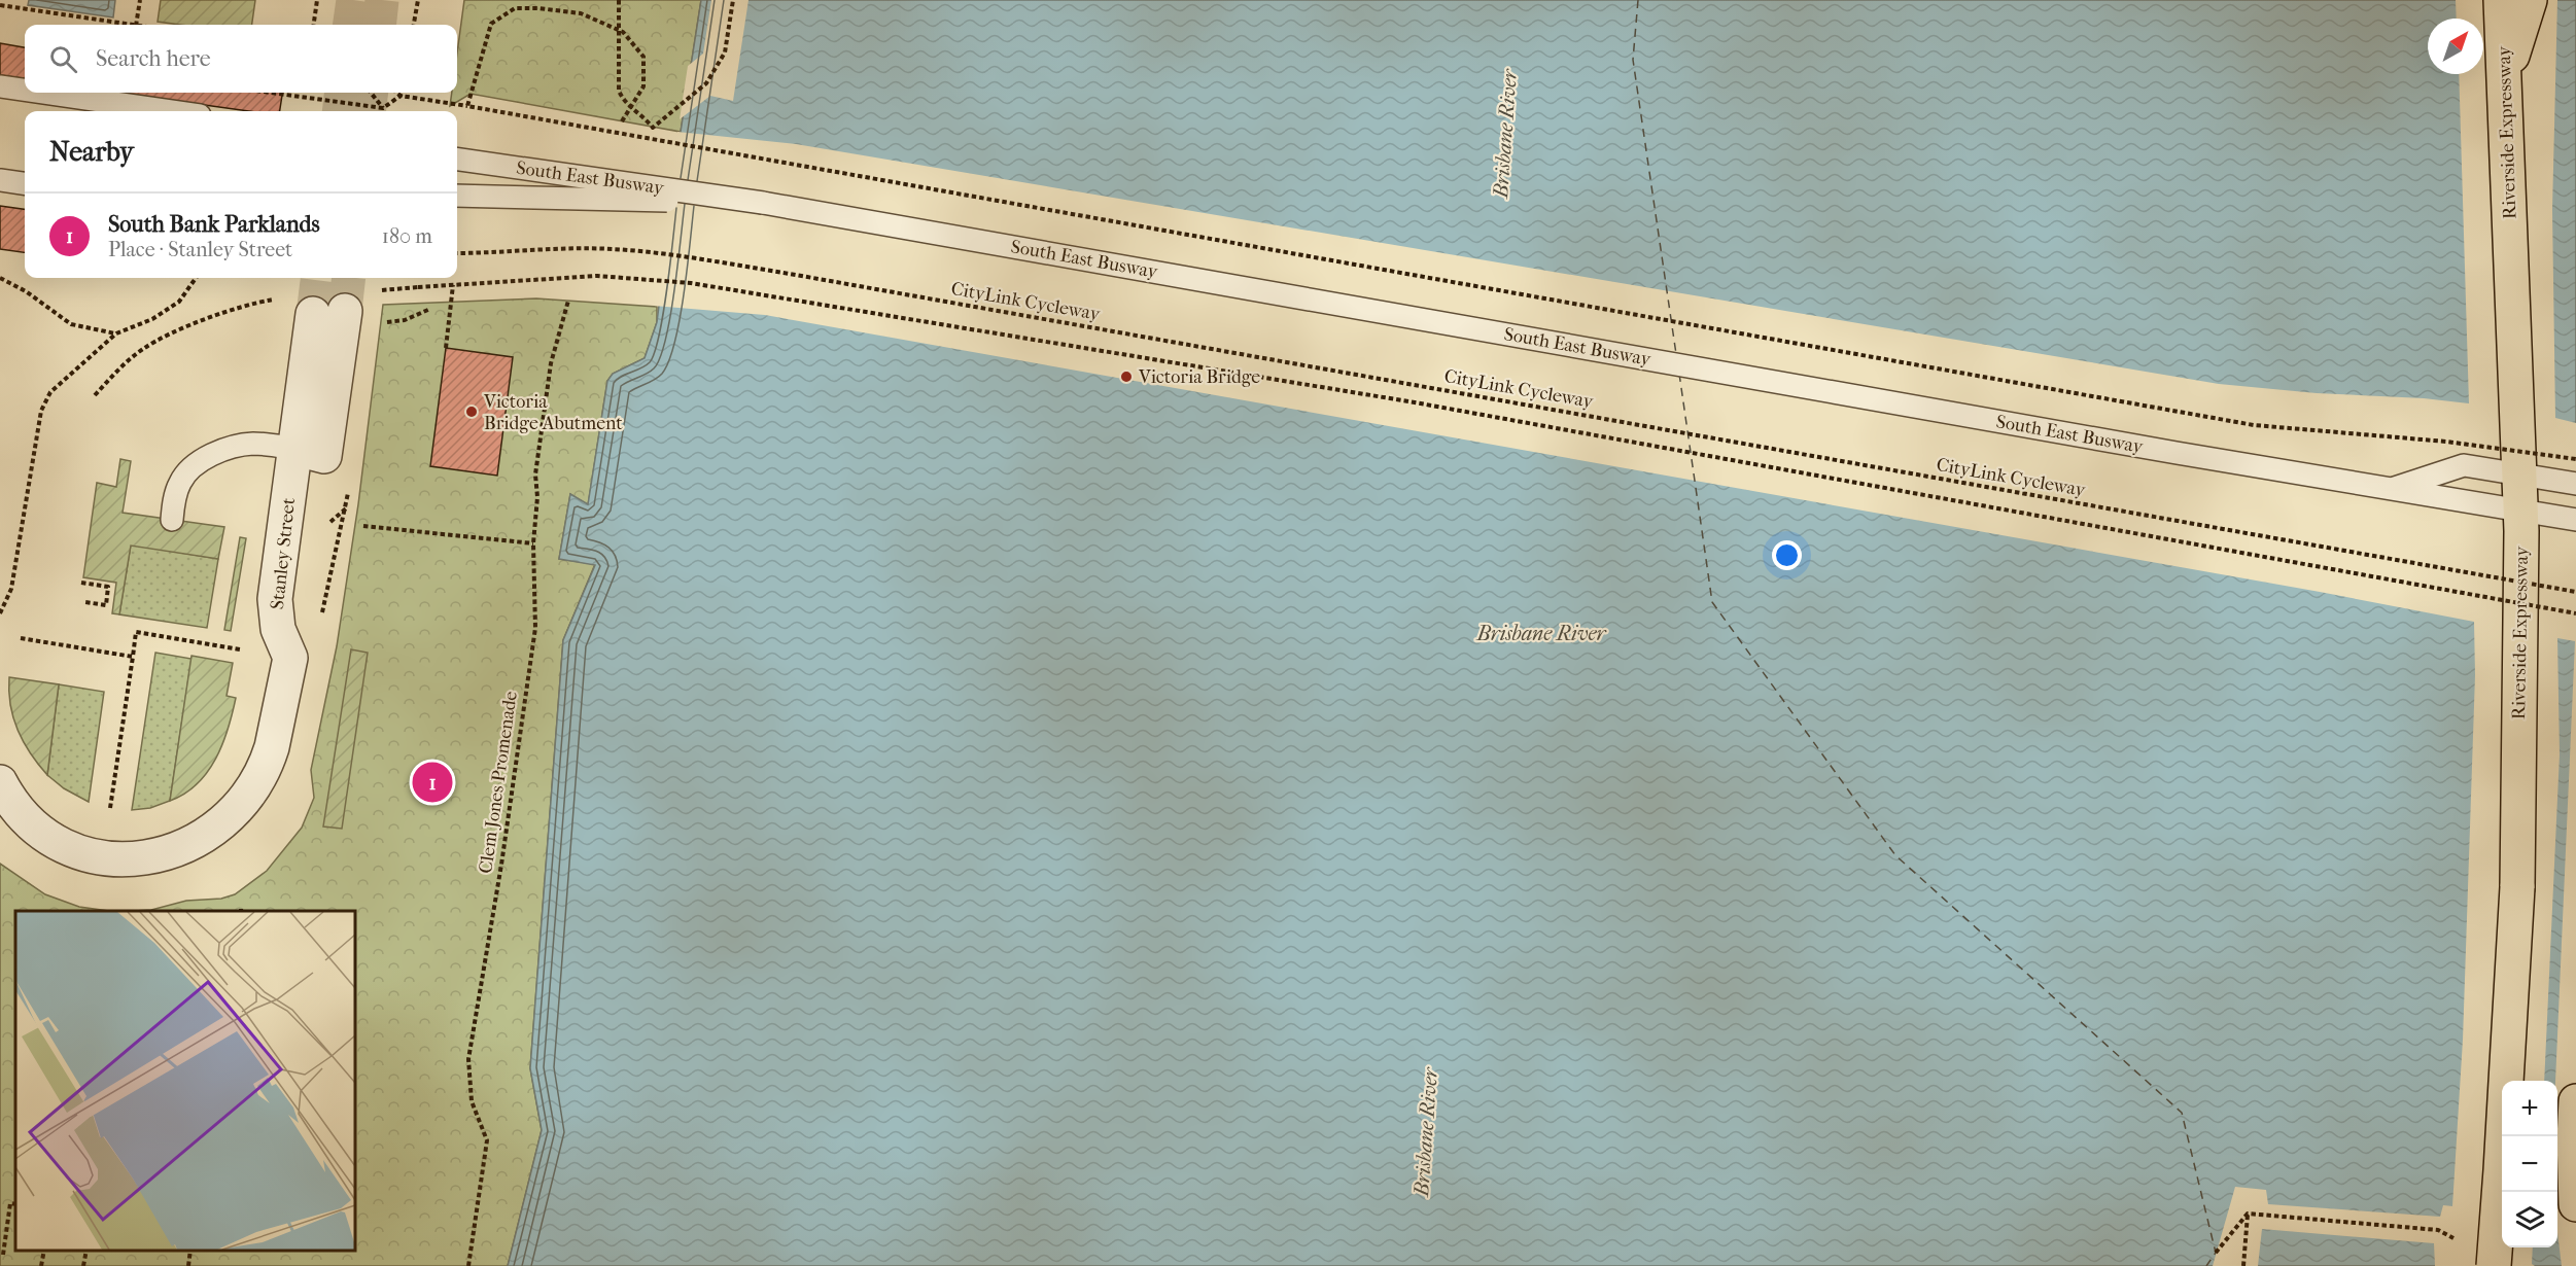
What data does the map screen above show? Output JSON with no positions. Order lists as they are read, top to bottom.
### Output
{
  "streets": {
    "highway": ["Riverside Expressway"],
    "street": ["Stanley Street"],
    "lane": ["South East Busway"],
    "path": ["CityLink Cycleway", "Clem Jones Promenade"]
  },
  "water": ["Brisbane River"],
  "places": ["Victoria Bridge", "Victoria Bridge Abutment"],
  "north": "top right",
  "page": {
    "search": "Search here",
    "heading": "Nearby",
    "list": [
      {
        "mark": "1",
        "name": "South Bank Parklands",
        "note": "Place · Stanley Street",
        "value": "180 m"
      }
    ],
    "pins": "1",
    "map_buttons": ["+", "−"]
  }
}
